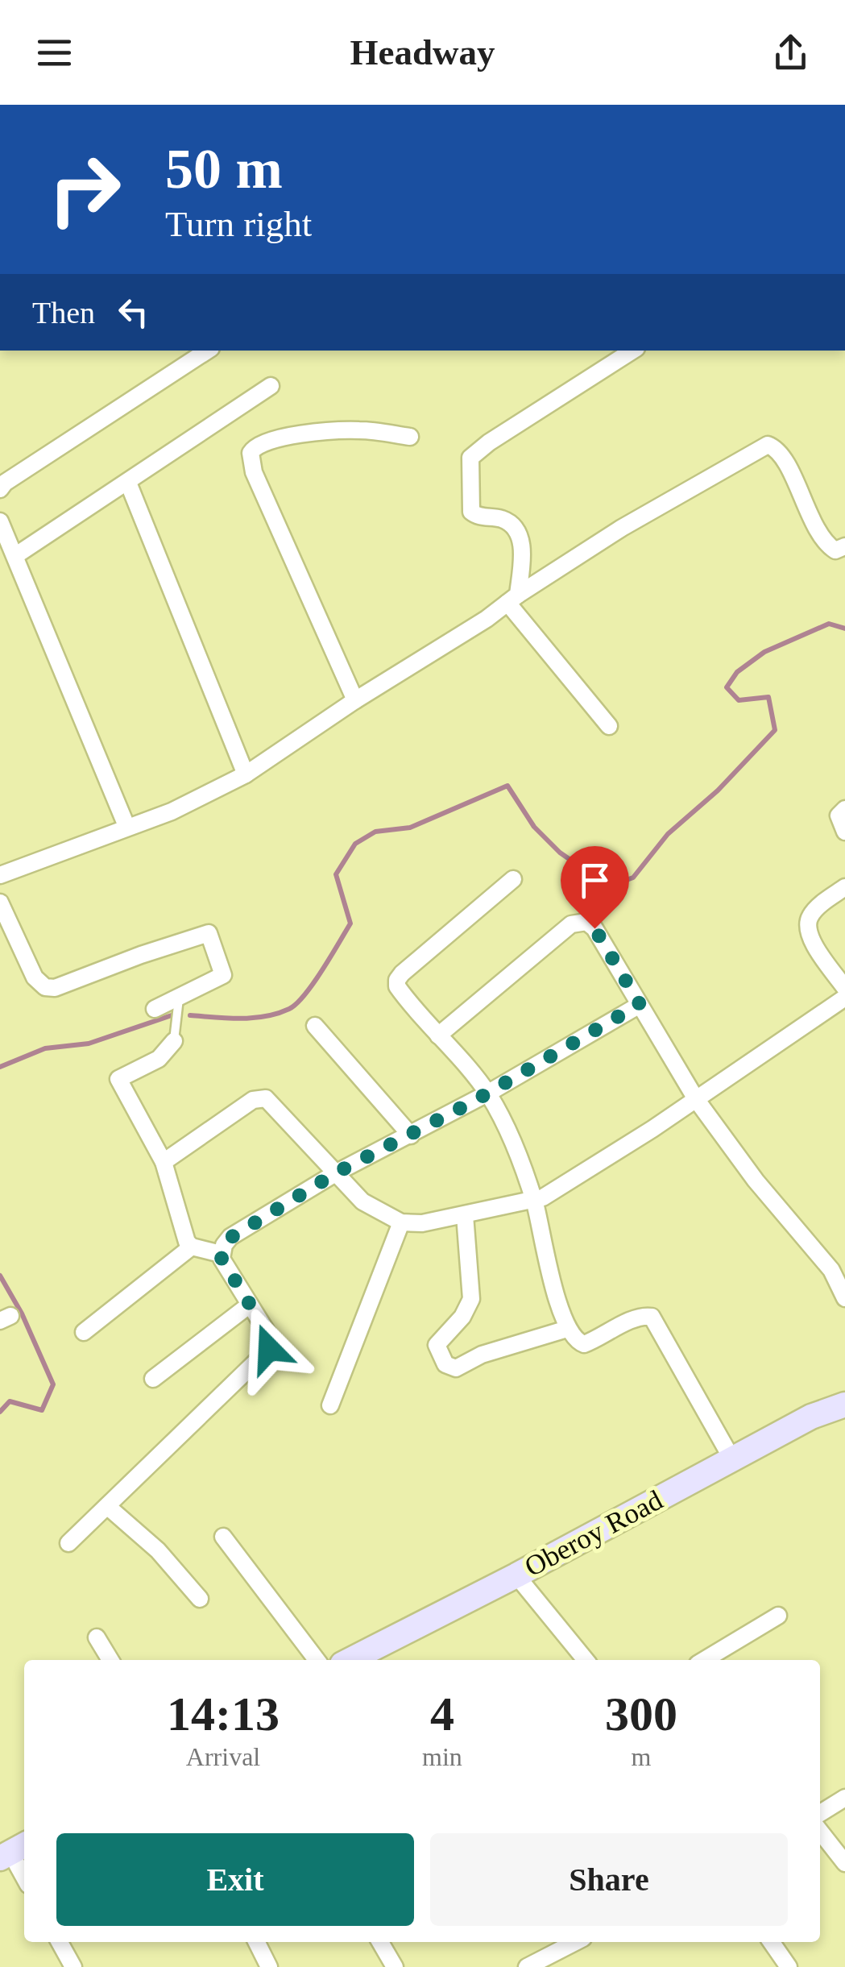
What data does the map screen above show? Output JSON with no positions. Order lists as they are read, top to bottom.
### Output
{
  "streets": {
    "street": ["Oberoy Road"]
  },
  "page": {
    "header": "Headway",
    "turn": ["50 m", "Turn right"],
    "then": "Then",
    "eta": [
      "14:13",
      "Arrival",
      "4",
      "min",
      "300",
      "m"
    ],
    "buttons": ["Exit", "Share"]
  }
}
